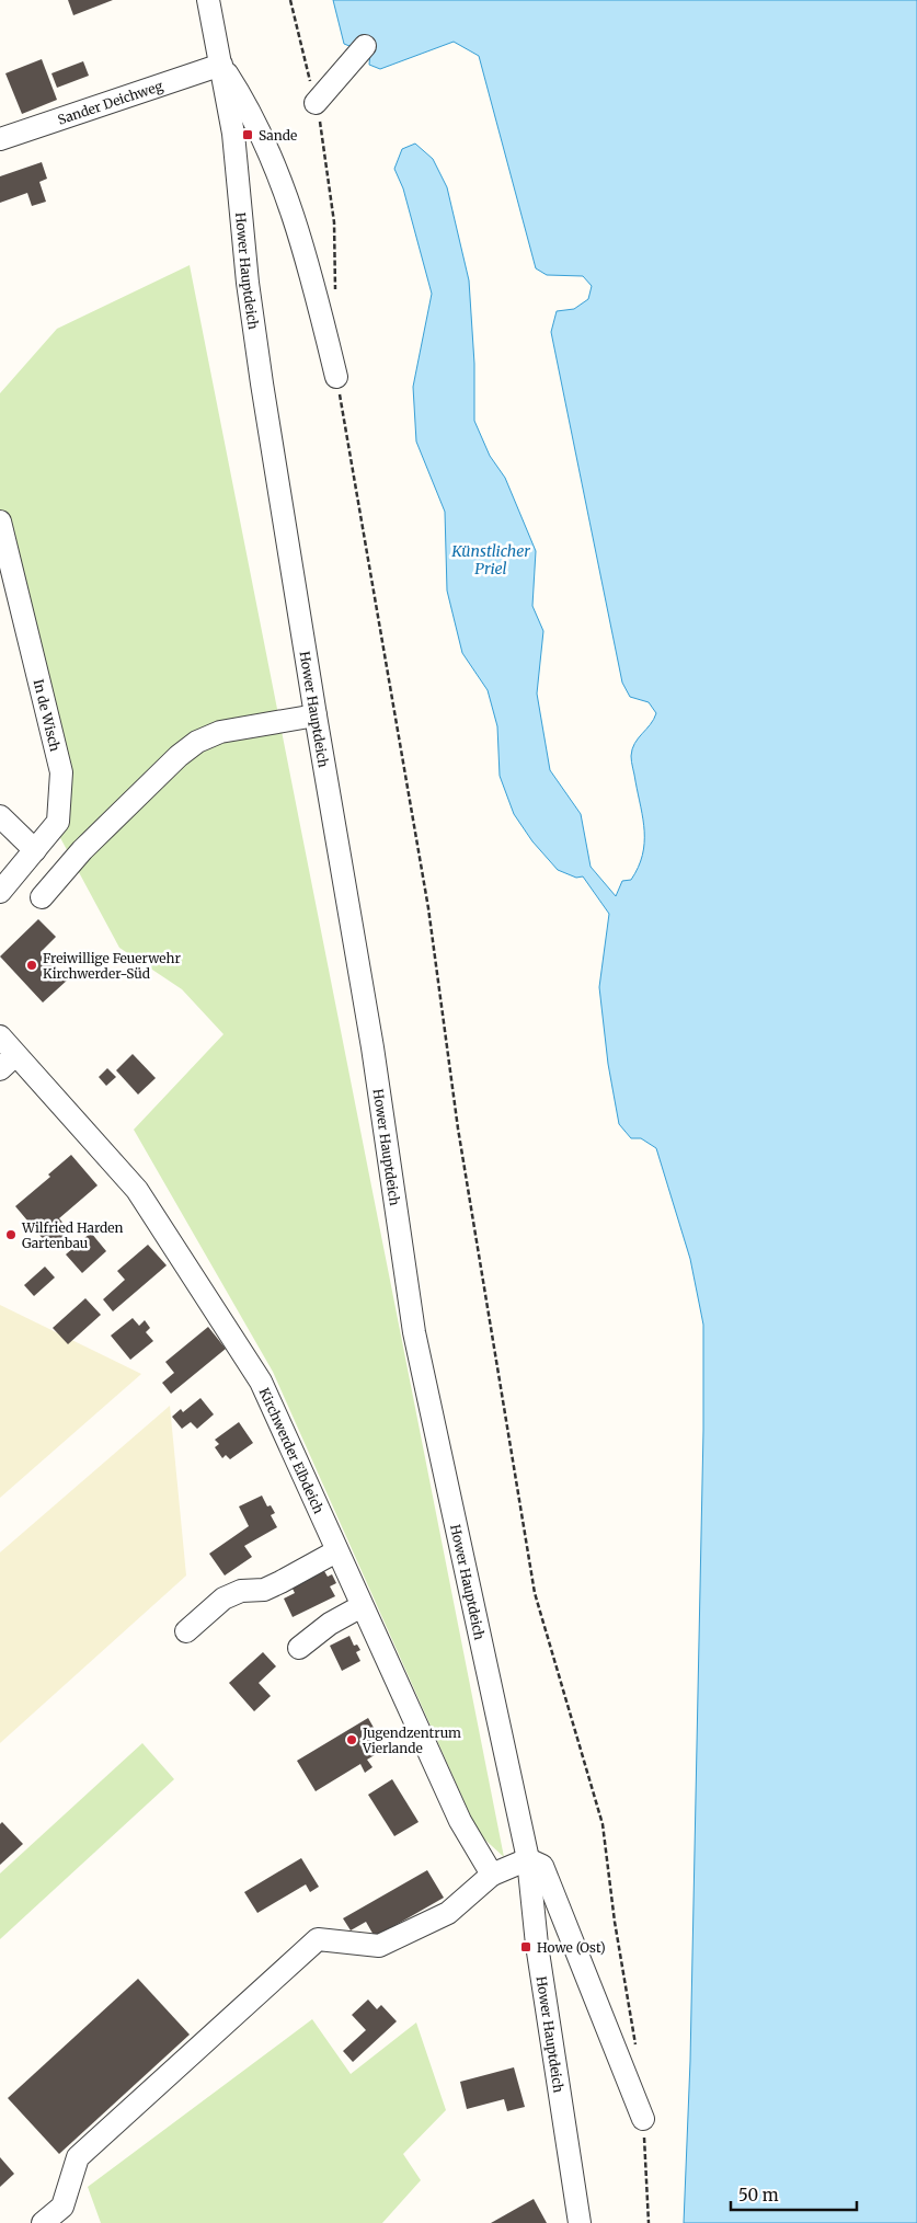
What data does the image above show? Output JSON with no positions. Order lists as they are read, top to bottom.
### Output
{
  "streets": {
    "street": [
      "Sander Deichweg",
      "Hower Hauptdeich",
      "In de Wisch",
      "Kirchwerder Elbdeich"
    ]
  },
  "crossings": [
    ["Sander Deichweg", "Hower Hauptdeich"]
  ],
  "water": ["Künstlicher Priel"],
  "places": {
    "transit": ["Sande", "Howe (Ost)"],
    "other": ["Freiwillige Feuerwehr Kirchwerder-Süd", "Wilfried Harden Gartenbau", "Jugendzentrum Vierlande"]
  },
  "scale_bar": "50 m"
}
